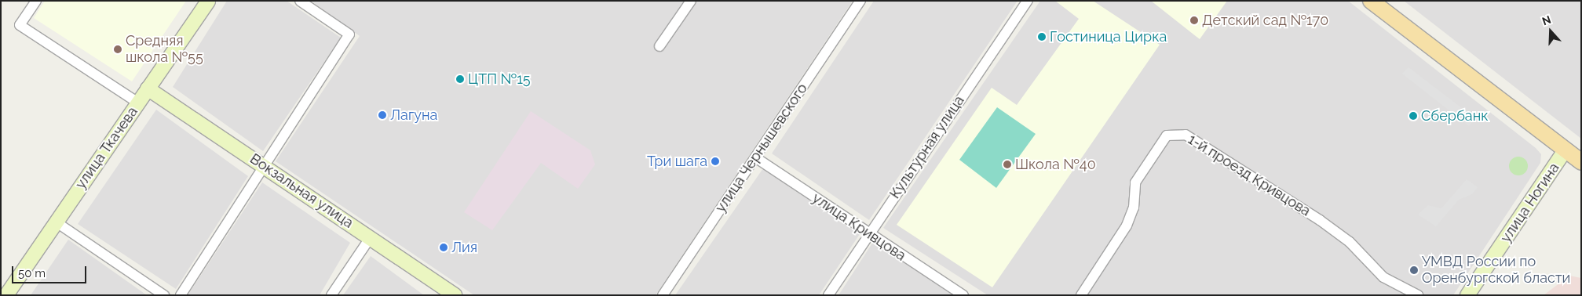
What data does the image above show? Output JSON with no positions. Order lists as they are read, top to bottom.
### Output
{
  "streets": {
    "street": [
      "Культурная улица",
      "улица Ткачева",
      "улица Чернышевского",
      "1-й проезд Кривцова",
      "Вокзальная улица",
      "улица Ногина",
      "улица Кривцова"
    ]
  },
  "crossings": [
    ["Культурная улица", "улица Кривцова"],
    ["улица Ткачева", "Вокзальная улица"],
    ["улица Чернышевского", "улица Кривцова"]
  ],
  "places": [
    "Детский сад №170",
    "Гостиница Цирка",
    "Средняя школа №55",
    "ЦТП №15",
    "Лагуна",
    "Сбербанк",
    "Три шага",
    "Школа №40",
    "Лия",
    "УМВД России по Оренбургской бласти"
  ],
  "scale_bar": "50 m",
  "north": "top"
}
